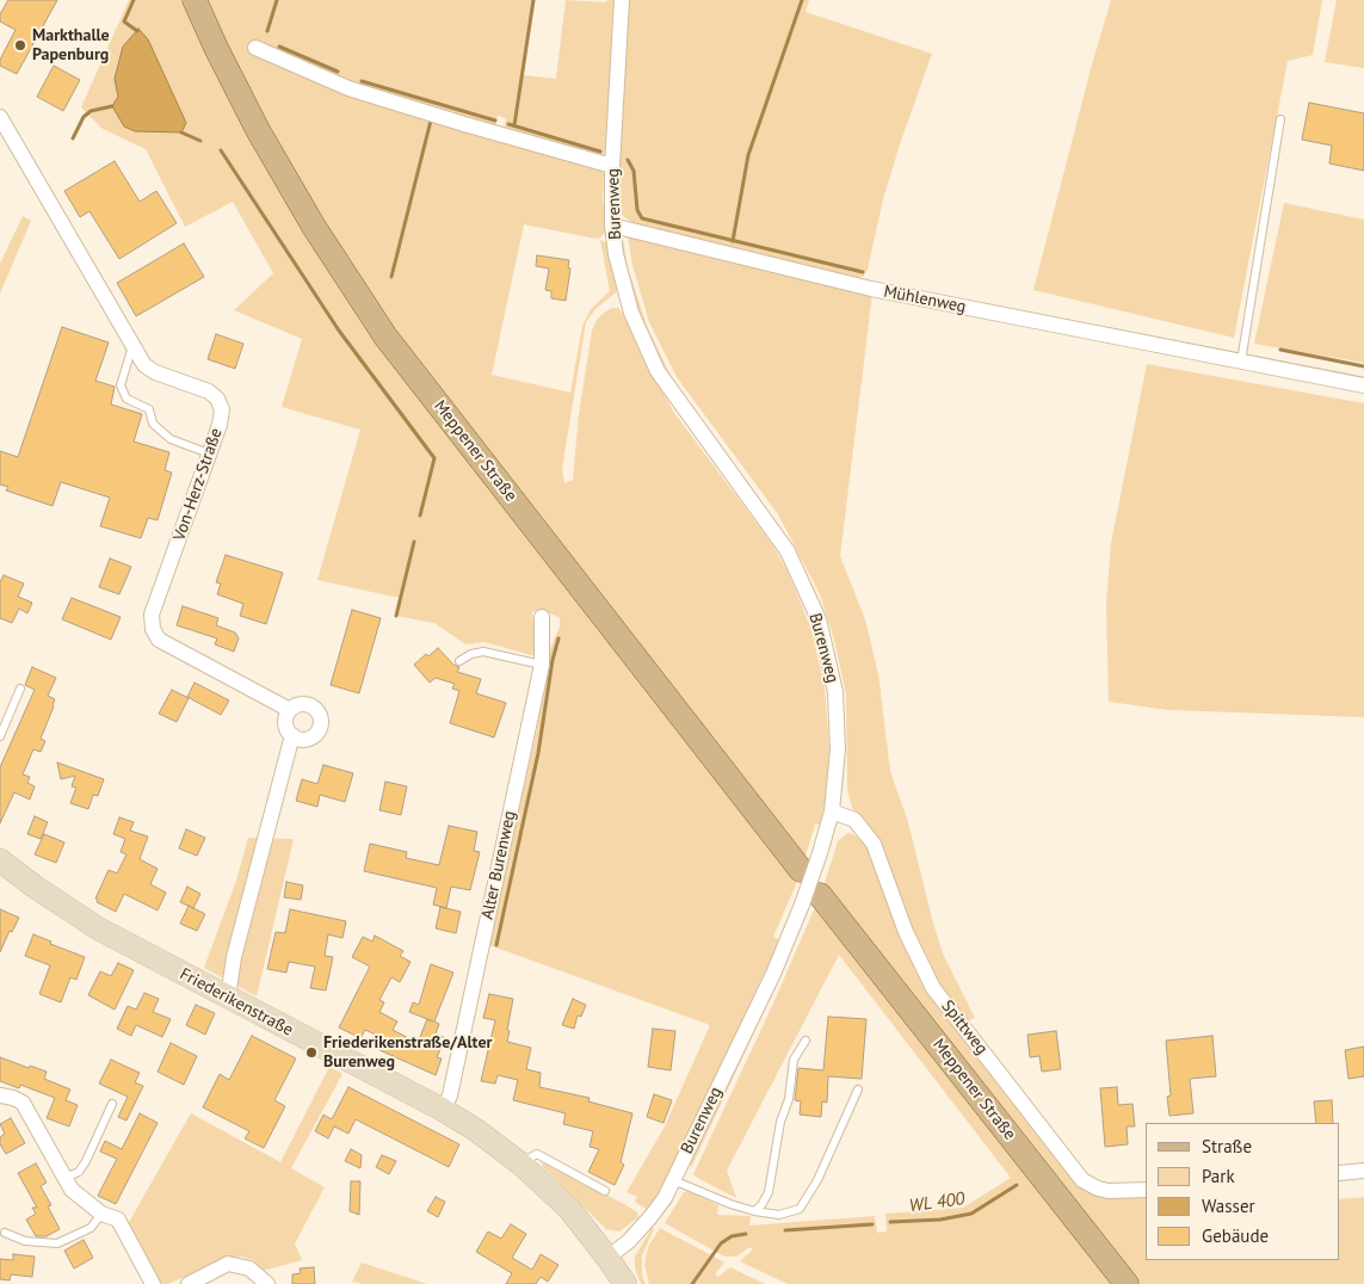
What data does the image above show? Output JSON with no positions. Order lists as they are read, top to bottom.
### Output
{
  "streets": {
    "main road": ["Meppener Straße"],
    "street": [
      "Burenweg",
      "Mühlenweg",
      "Von-Herz-Straße",
      "Alter Burenweg",
      "Friederikenstraße",
      "Spittweg"
    ]
  },
  "crossings": [
    ["Burenweg", "Mühlenweg"],
    ["Burenweg", "Meppener Straße"],
    ["Burenweg", "Friederikenstraße"],
    ["Burenweg", "Spittweg"],
    ["Alter Burenweg", "Friederikenstraße"]
  ],
  "water": ["WL 400"],
  "places": ["Markthalle Papenburg", "Friederikenstraße/Alter Burenweg"],
  "legend": [
    "Straße",
    "Park",
    "Wasser",
    "Gebäude"
  ]
}
